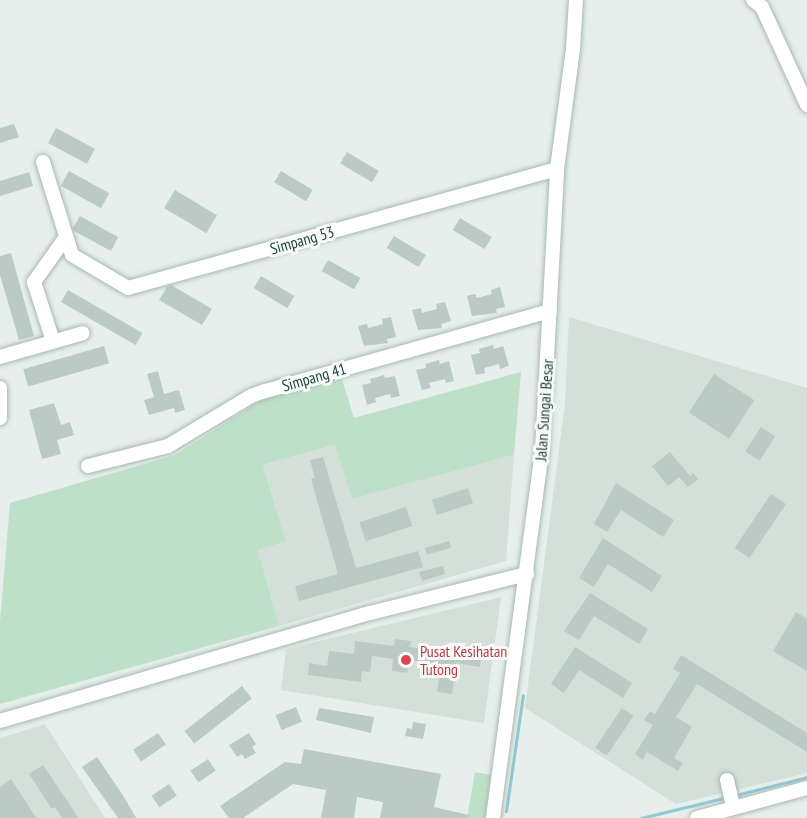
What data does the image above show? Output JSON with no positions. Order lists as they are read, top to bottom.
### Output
{
  "streets": {
    "street": ["Simpang 53", "Simpang 41", "Jalan Sungai Besar"]
  },
  "crossings": [
    ["Simpang 53", "Jalan Sungai Besar"],
    ["Simpang 41", "Jalan Sungai Besar"]
  ],
  "places": ["Pusat Kesihatan Tutong"]
}
